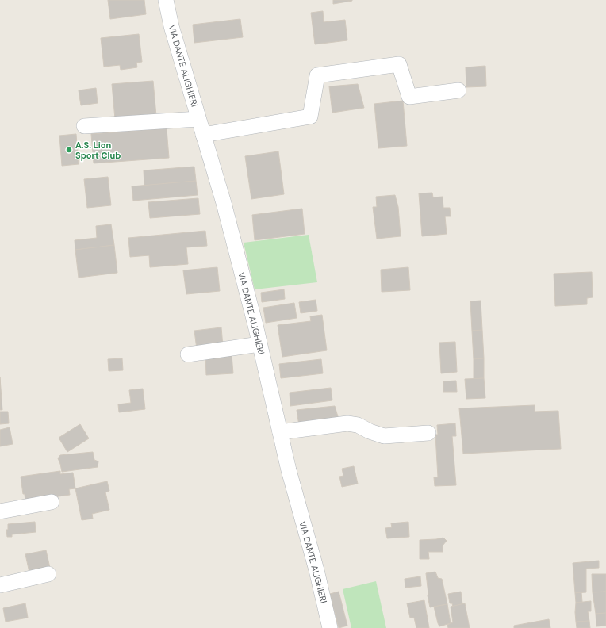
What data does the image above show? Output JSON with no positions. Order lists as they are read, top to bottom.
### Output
{
  "streets": {
    "street": ["VIA DANTE ALIGHIERI"]
  },
  "places": ["A.S. Lion Sport Club"]
}
